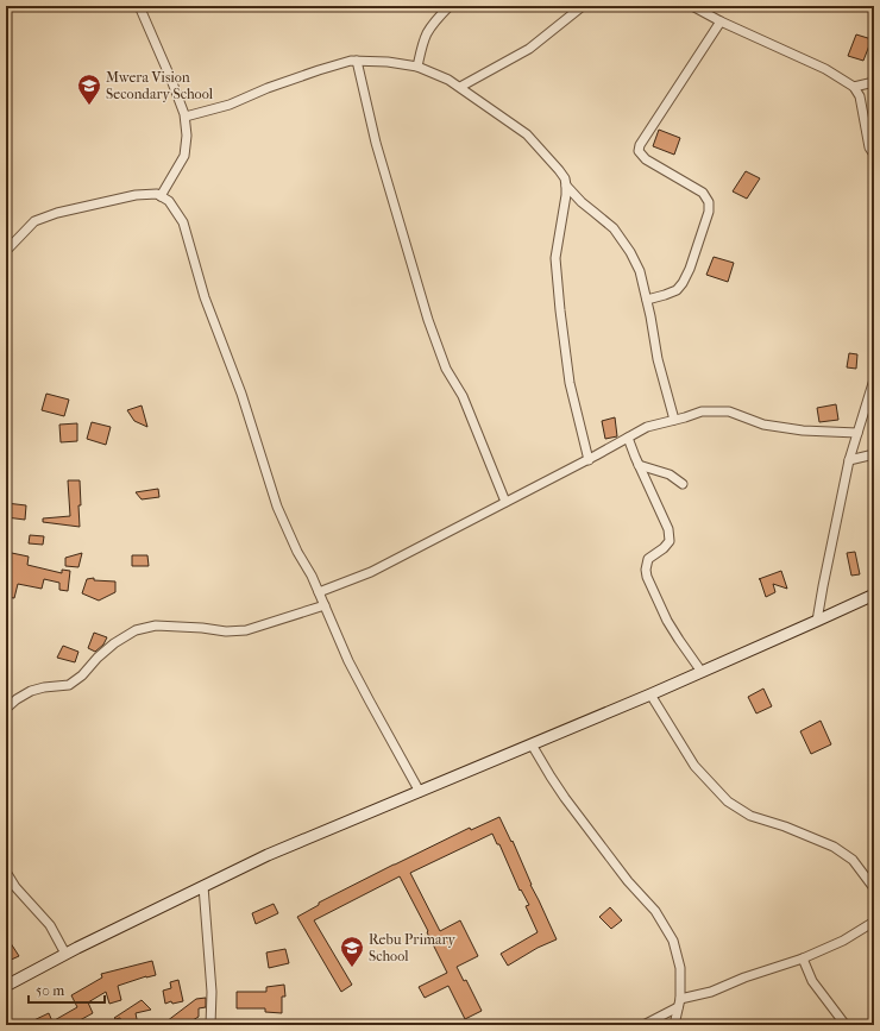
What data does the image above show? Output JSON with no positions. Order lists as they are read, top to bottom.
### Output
{
  "places": {
    "school or university": ["Mwera Vision Secondary School", "Rebu Primary School"]
  },
  "scale_bar": "50 m"
}
